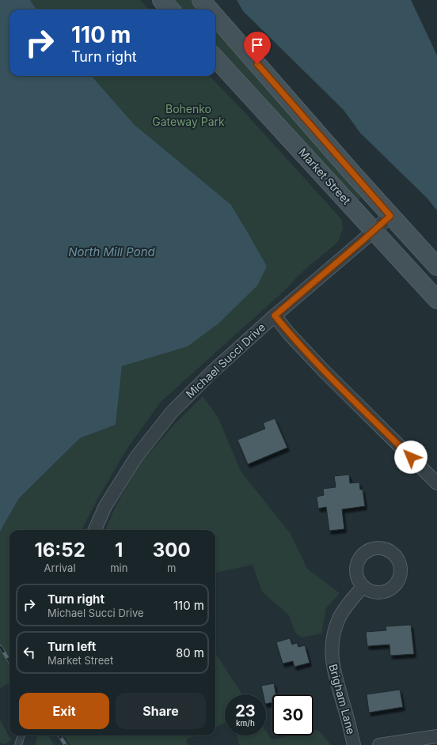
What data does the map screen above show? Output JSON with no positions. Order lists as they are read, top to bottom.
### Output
{
  "streets": {
    "main road": ["Market Street"],
    "street": ["Michael Succi Drive", "Brigham Lane"]
  },
  "crossings": [
    ["Market Street", "Michael Succi Drive"]
  ],
  "water": ["North Mill Pond"],
  "parks": ["Bohenko Gateway Park"],
  "page": {
    "turn": ["110 m", "Turn right"],
    "eta": [
      "16:52",
      "Arrival",
      "1",
      "min",
      "300",
      "m"
    ],
    "list": [
      {
        "name": "Turn right",
        "note": "Michael Succi Drive",
        "value": "110 m"
      },
      {
        "name": "Turn left",
        "note": "Market Street",
        "value": "80 m"
      }
    ],
    "buttons": ["Exit", "Share"],
    "speed": "23 km/h",
    "limit": "30"
  }
}
